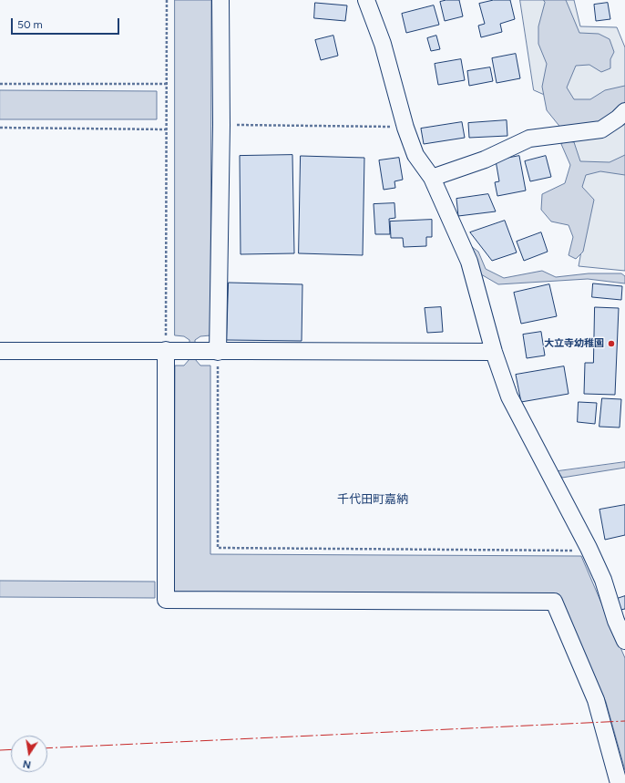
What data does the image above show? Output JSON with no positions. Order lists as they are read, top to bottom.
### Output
{
  "districts": ["千代田町嘉納"],
  "places": ["大立寺幼稚園"],
  "scale_bar": "50 m",
  "north": "bottom"
}
